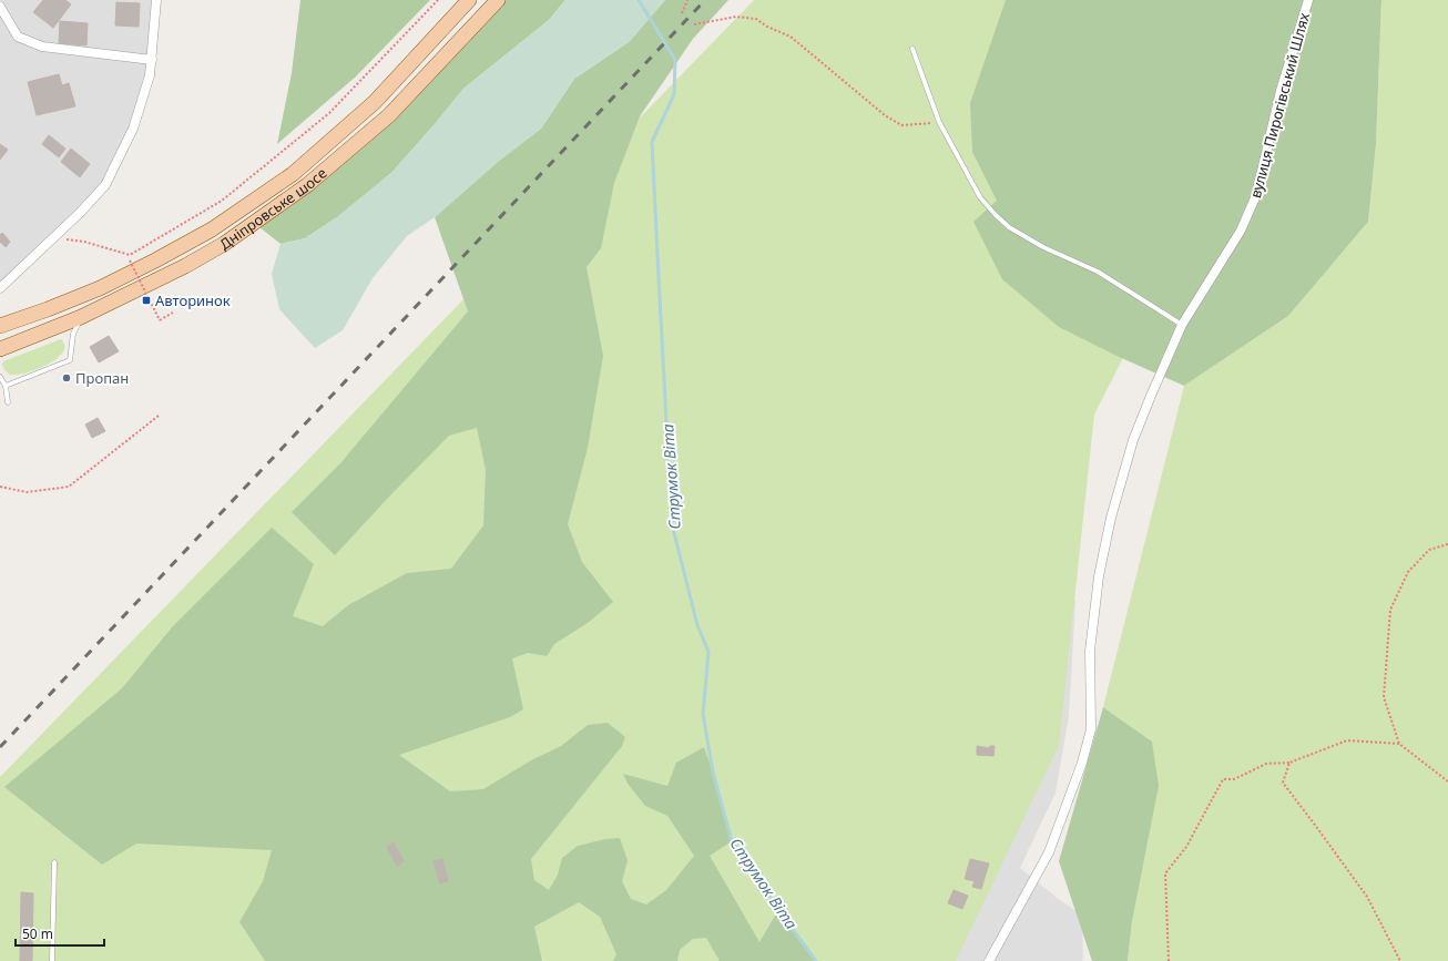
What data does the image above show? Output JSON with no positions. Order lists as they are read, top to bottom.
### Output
{
  "streets": {
    "main road": ["Дніпровське шосе"],
    "street": ["вулиця Пирогівський Шлях"]
  },
  "water": ["Струмок Віта"],
  "places": {
    "transit": ["Авторинок"],
    "other": ["Пропан"]
  },
  "scale_bar": "50 m"
}
